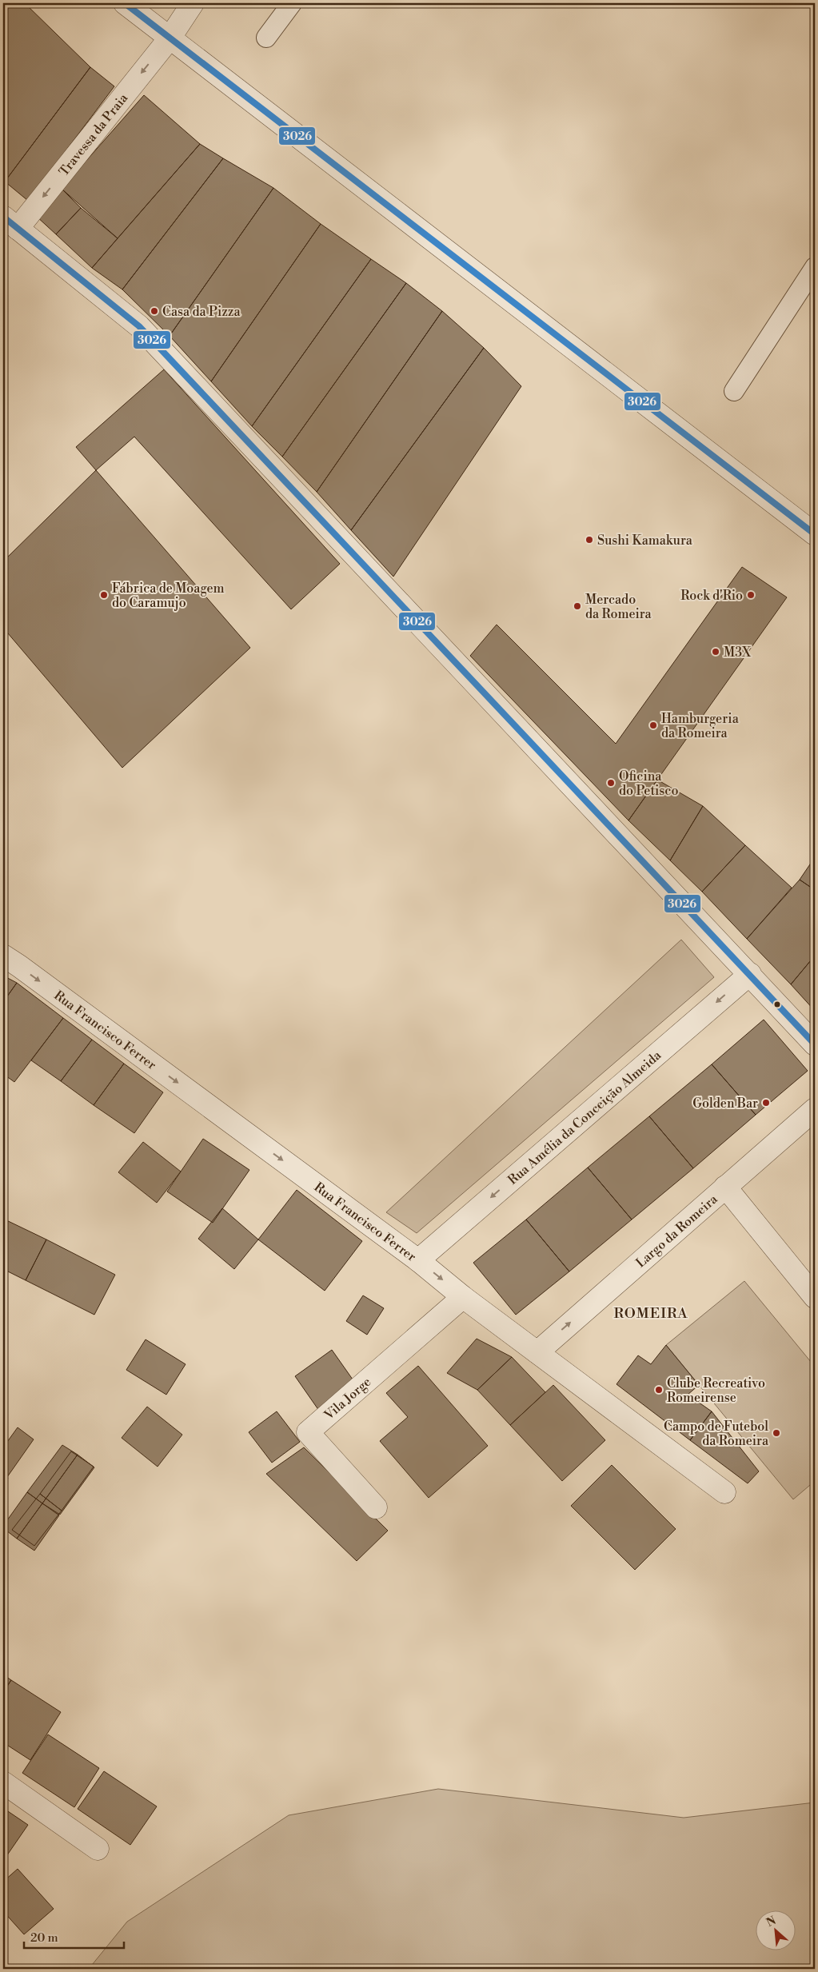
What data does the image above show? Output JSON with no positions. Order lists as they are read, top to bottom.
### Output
{
  "streets": {
    "street": [
      "Travessa da Praia",
      "Rua Francisco Ferrer",
      "Rua Amélia da Conceição Almeida",
      "Largo da Romeira",
      "Vila Jorge"
    ]
  },
  "crossings": [
    ["Rua Francisco Ferrer", "Rua Amélia da Conceição Almeida"],
    ["Rua Francisco Ferrer", "Largo da Romeira"],
    ["Rua Francisco Ferrer", "Vila Jorge"]
  ],
  "one_way": [
    "Travessa da Praia",
    "Rua Francisco Ferrer",
    "Rua Amélia da Conceição Almeida",
    "Largo da Romeira"
  ],
  "districts": ["ROMEIRA"],
  "places": [
    "Casa da Pizza",
    "Sushi Kamakura",
    "Fábrica de Moagem do Caramujo",
    "Rock d'Rio",
    "Mercado da Romeira",
    "M3X",
    "Hamburgeria da Romeira",
    "Oficina do Petisco",
    "Golden Bar",
    "Clube Recreativo Romeirense",
    "Campo de Futebol da Romeira"
  ],
  "lines": ["transit line 3026"],
  "scale_bar": "20 m",
  "north": "top left"
}
